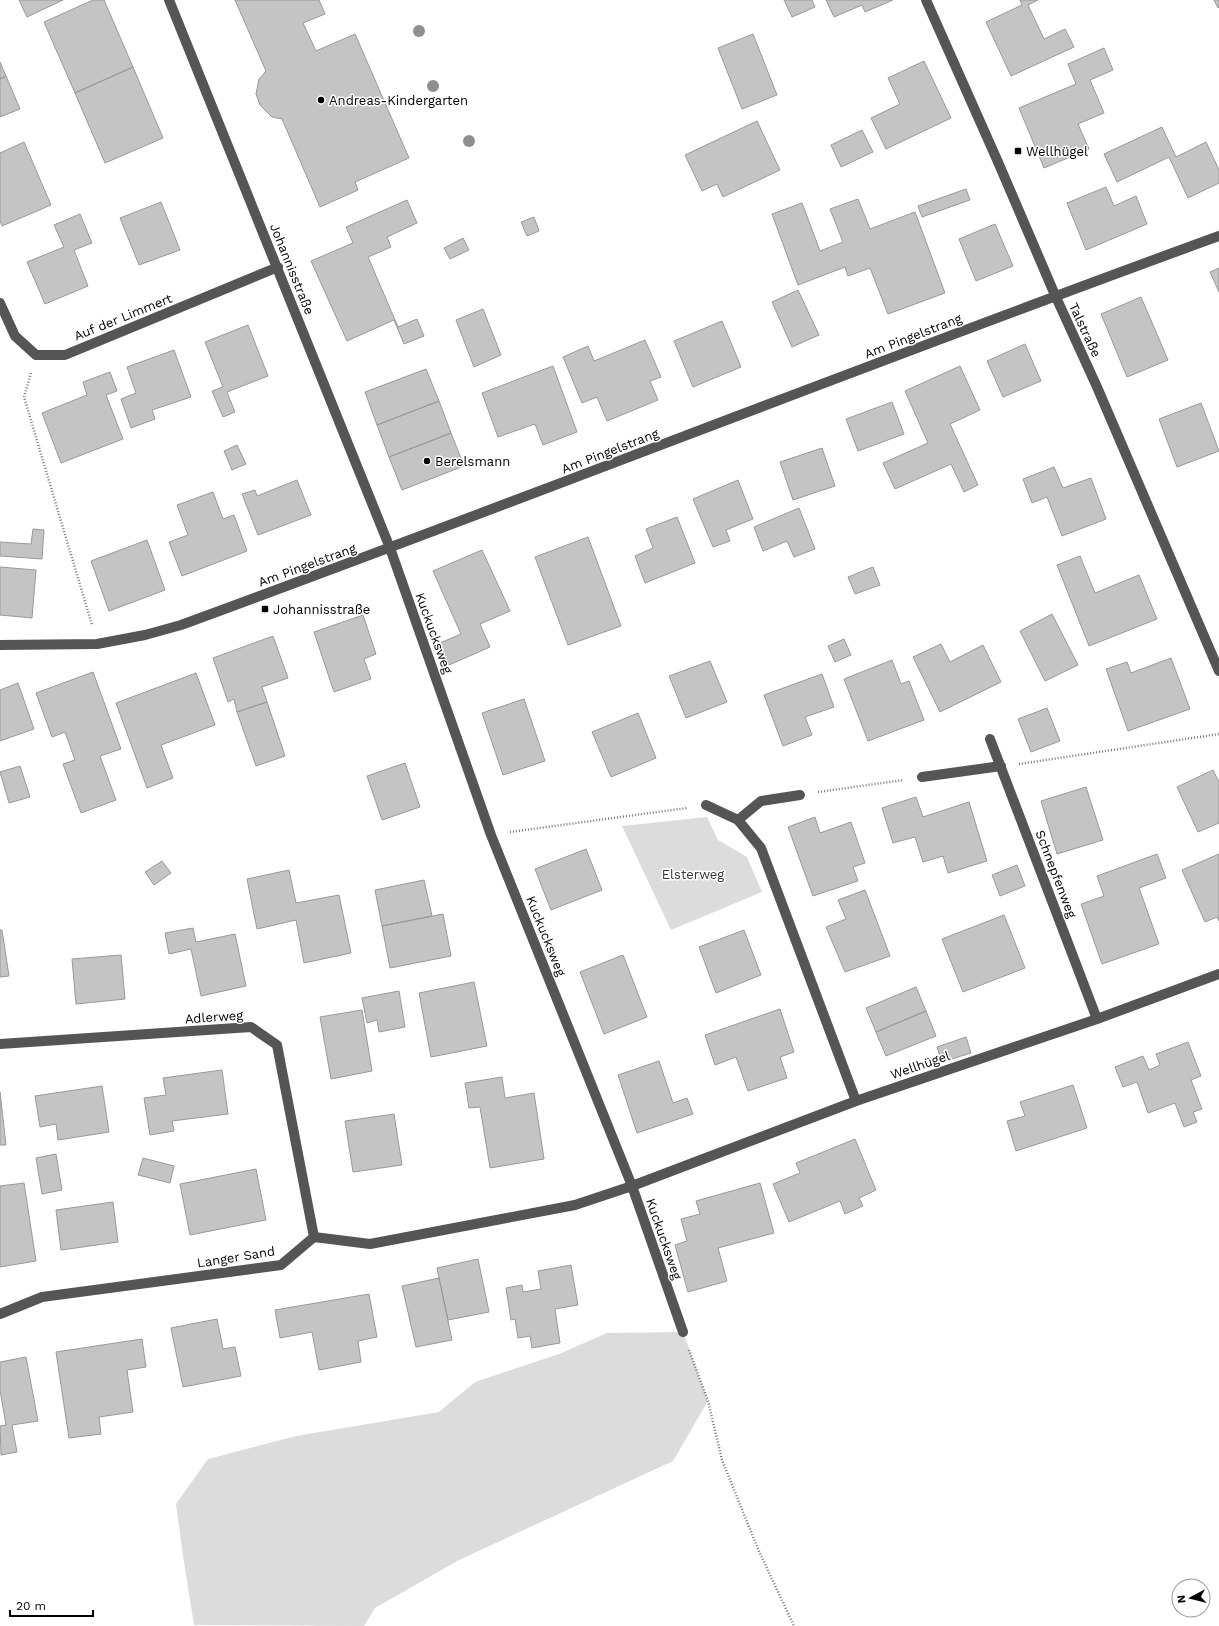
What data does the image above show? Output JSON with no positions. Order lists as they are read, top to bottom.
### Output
{
  "streets": {
    "street": [
      "Johannisstraße",
      "Auf der Limmert",
      "Talstraße",
      "Am Pingelstrang",
      "Kuckucksweg",
      "Schnepfenweg",
      "Adlerweg",
      "Wellhügel",
      "Langer Sand"
    ]
  },
  "crossings": [
    ["Johannisstraße", "Auf der Limmert"],
    ["Johannisstraße", "Am Pingelstrang"],
    ["Johannisstraße", "Kuckucksweg"],
    ["Talstraße", "Am Pingelstrang"],
    ["Am Pingelstrang", "Kuckucksweg"],
    ["Kuckucksweg", "Wellhügel"],
    ["Schnepfenweg", "Wellhügel"],
    ["Adlerweg", "Langer Sand"]
  ],
  "parks": ["Elsterweg"],
  "places": {
    "other": ["Andreas-Kindergarten", "Berelsmann"],
    "transit": ["Wellhügel", "Johannisstraße"]
  },
  "scale_bar": "20 m",
  "north": "left"
}
